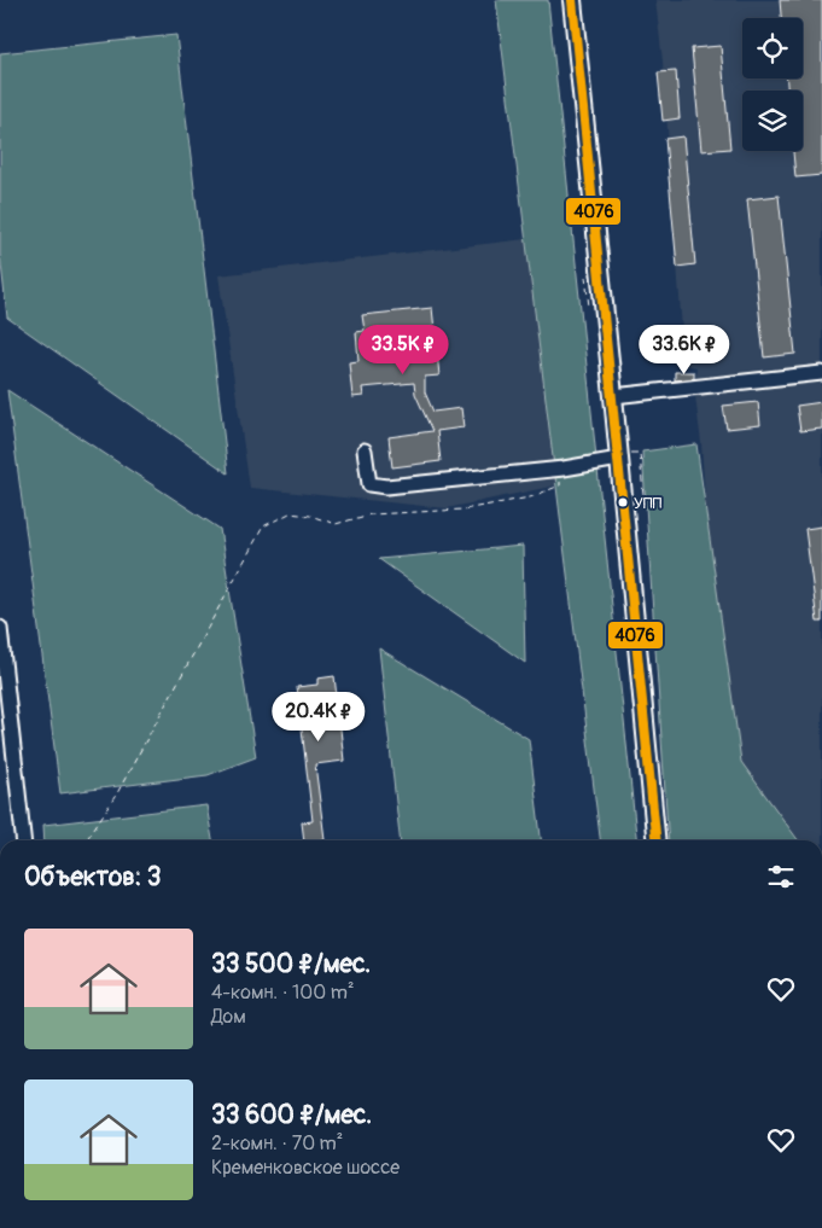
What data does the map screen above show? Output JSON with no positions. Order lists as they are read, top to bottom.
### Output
{
  "places": ["УПП"],
  "lines": ["transit line 4076"],
  "page": {
    "price": ["33.5K ₽", "33.6K ₽", "20.4K ₽"],
    "heading": "Объектов: 3",
    "list": [
      {
        "name": "33 500 ₽/мес.",
        "note": "4-комн. · 100 m² · Дом"
      },
      {
        "name": "33 600 ₽/мес.",
        "note": "2-комн. · 70 m² · Кременковское шоссе"
      }
    ]
  }
}
